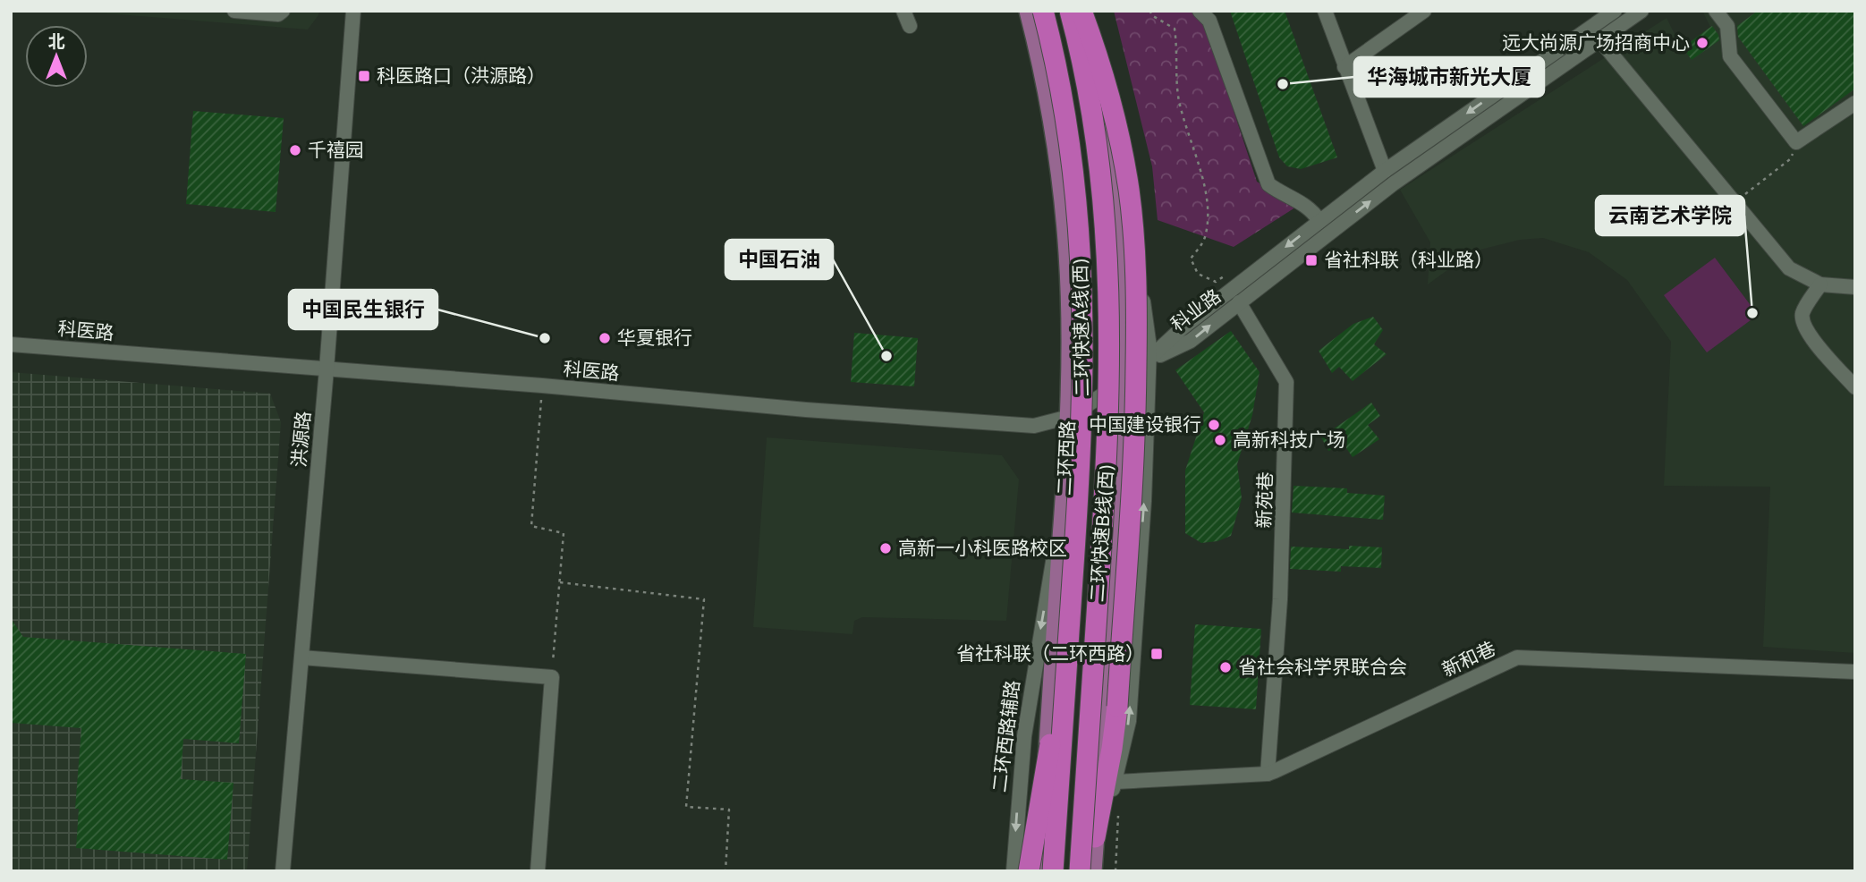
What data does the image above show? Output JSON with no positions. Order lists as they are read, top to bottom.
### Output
{
  "streets": {
    "highway": ["二环快速A线(西)", "二环快速B线(西)"],
    "main road": ["二环西路"],
    "street": [
      "科业路",
      "科医路",
      "洪源路",
      "新苑巷",
      "新和巷",
      "二环西路辅路"
    ]
  },
  "crossings": [
    ["科业路", "科医路"],
    ["科业路", "新苑巷"],
    ["科医路", "洪源路"],
    ["科医路", "二环西路"],
    ["二环西路", "二环西路辅路"],
    ["新苑巷", "新和巷"]
  ],
  "places": {
    "other": [
      "远大·尚源广场招商中心",
      "华海城市新光大厦",
      "千禧园",
      "云南艺术学院",
      "中国民生银行",
      "华夏银行",
      "中国石油",
      "中国建设银行",
      "高新科技广场",
      "高新一小科医路校区",
      "省社会科学界联合会"
    ],
    "transit": ["科医路口（洪源路）", "省社科联（科业路）", "省社科联（二环西路）"]
  },
  "north": "top"
}
